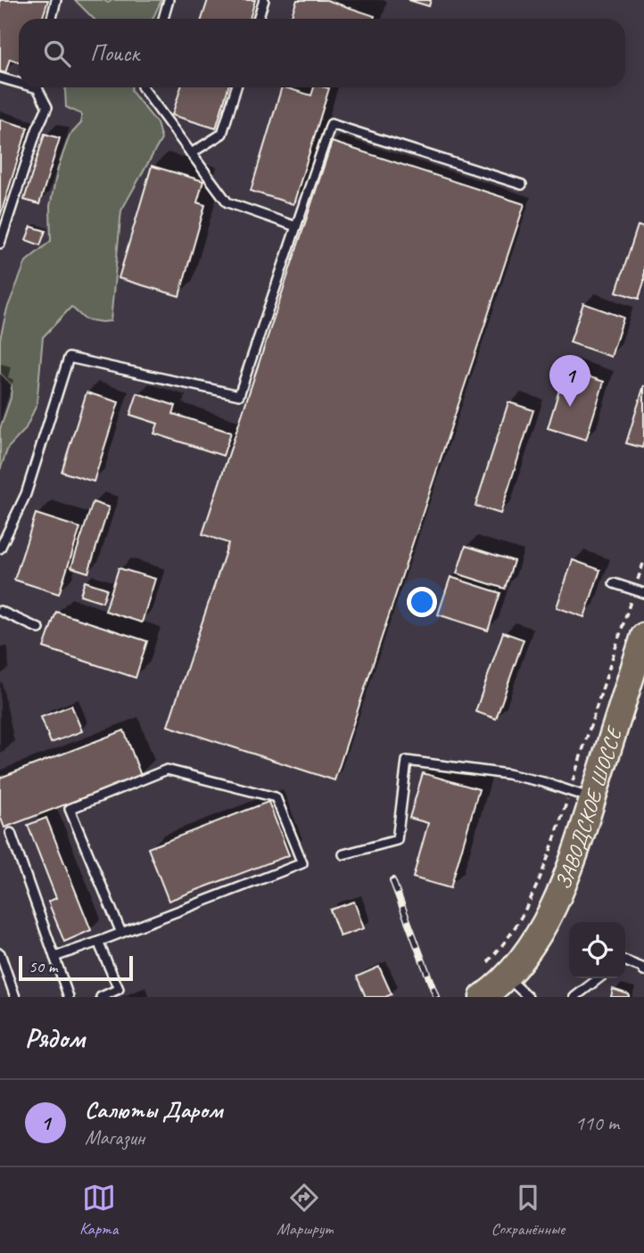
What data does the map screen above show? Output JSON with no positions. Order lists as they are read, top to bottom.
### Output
{
  "streets": {
    "main road": ["ЗАВОДСКОЕ ШОССЕ"]
  },
  "scale_bar": "50 m",
  "page": {
    "search": "Поиск",
    "pins": "1",
    "scale": "50 m",
    "heading": "Рядом",
    "list": [
      {
        "mark": "1",
        "name": "Салюты Даром",
        "note": "Магазин",
        "value": "110 m"
      }
    ],
    "nav": ["Карта", "Маршрут", "Сохранённые"]
  }
}
